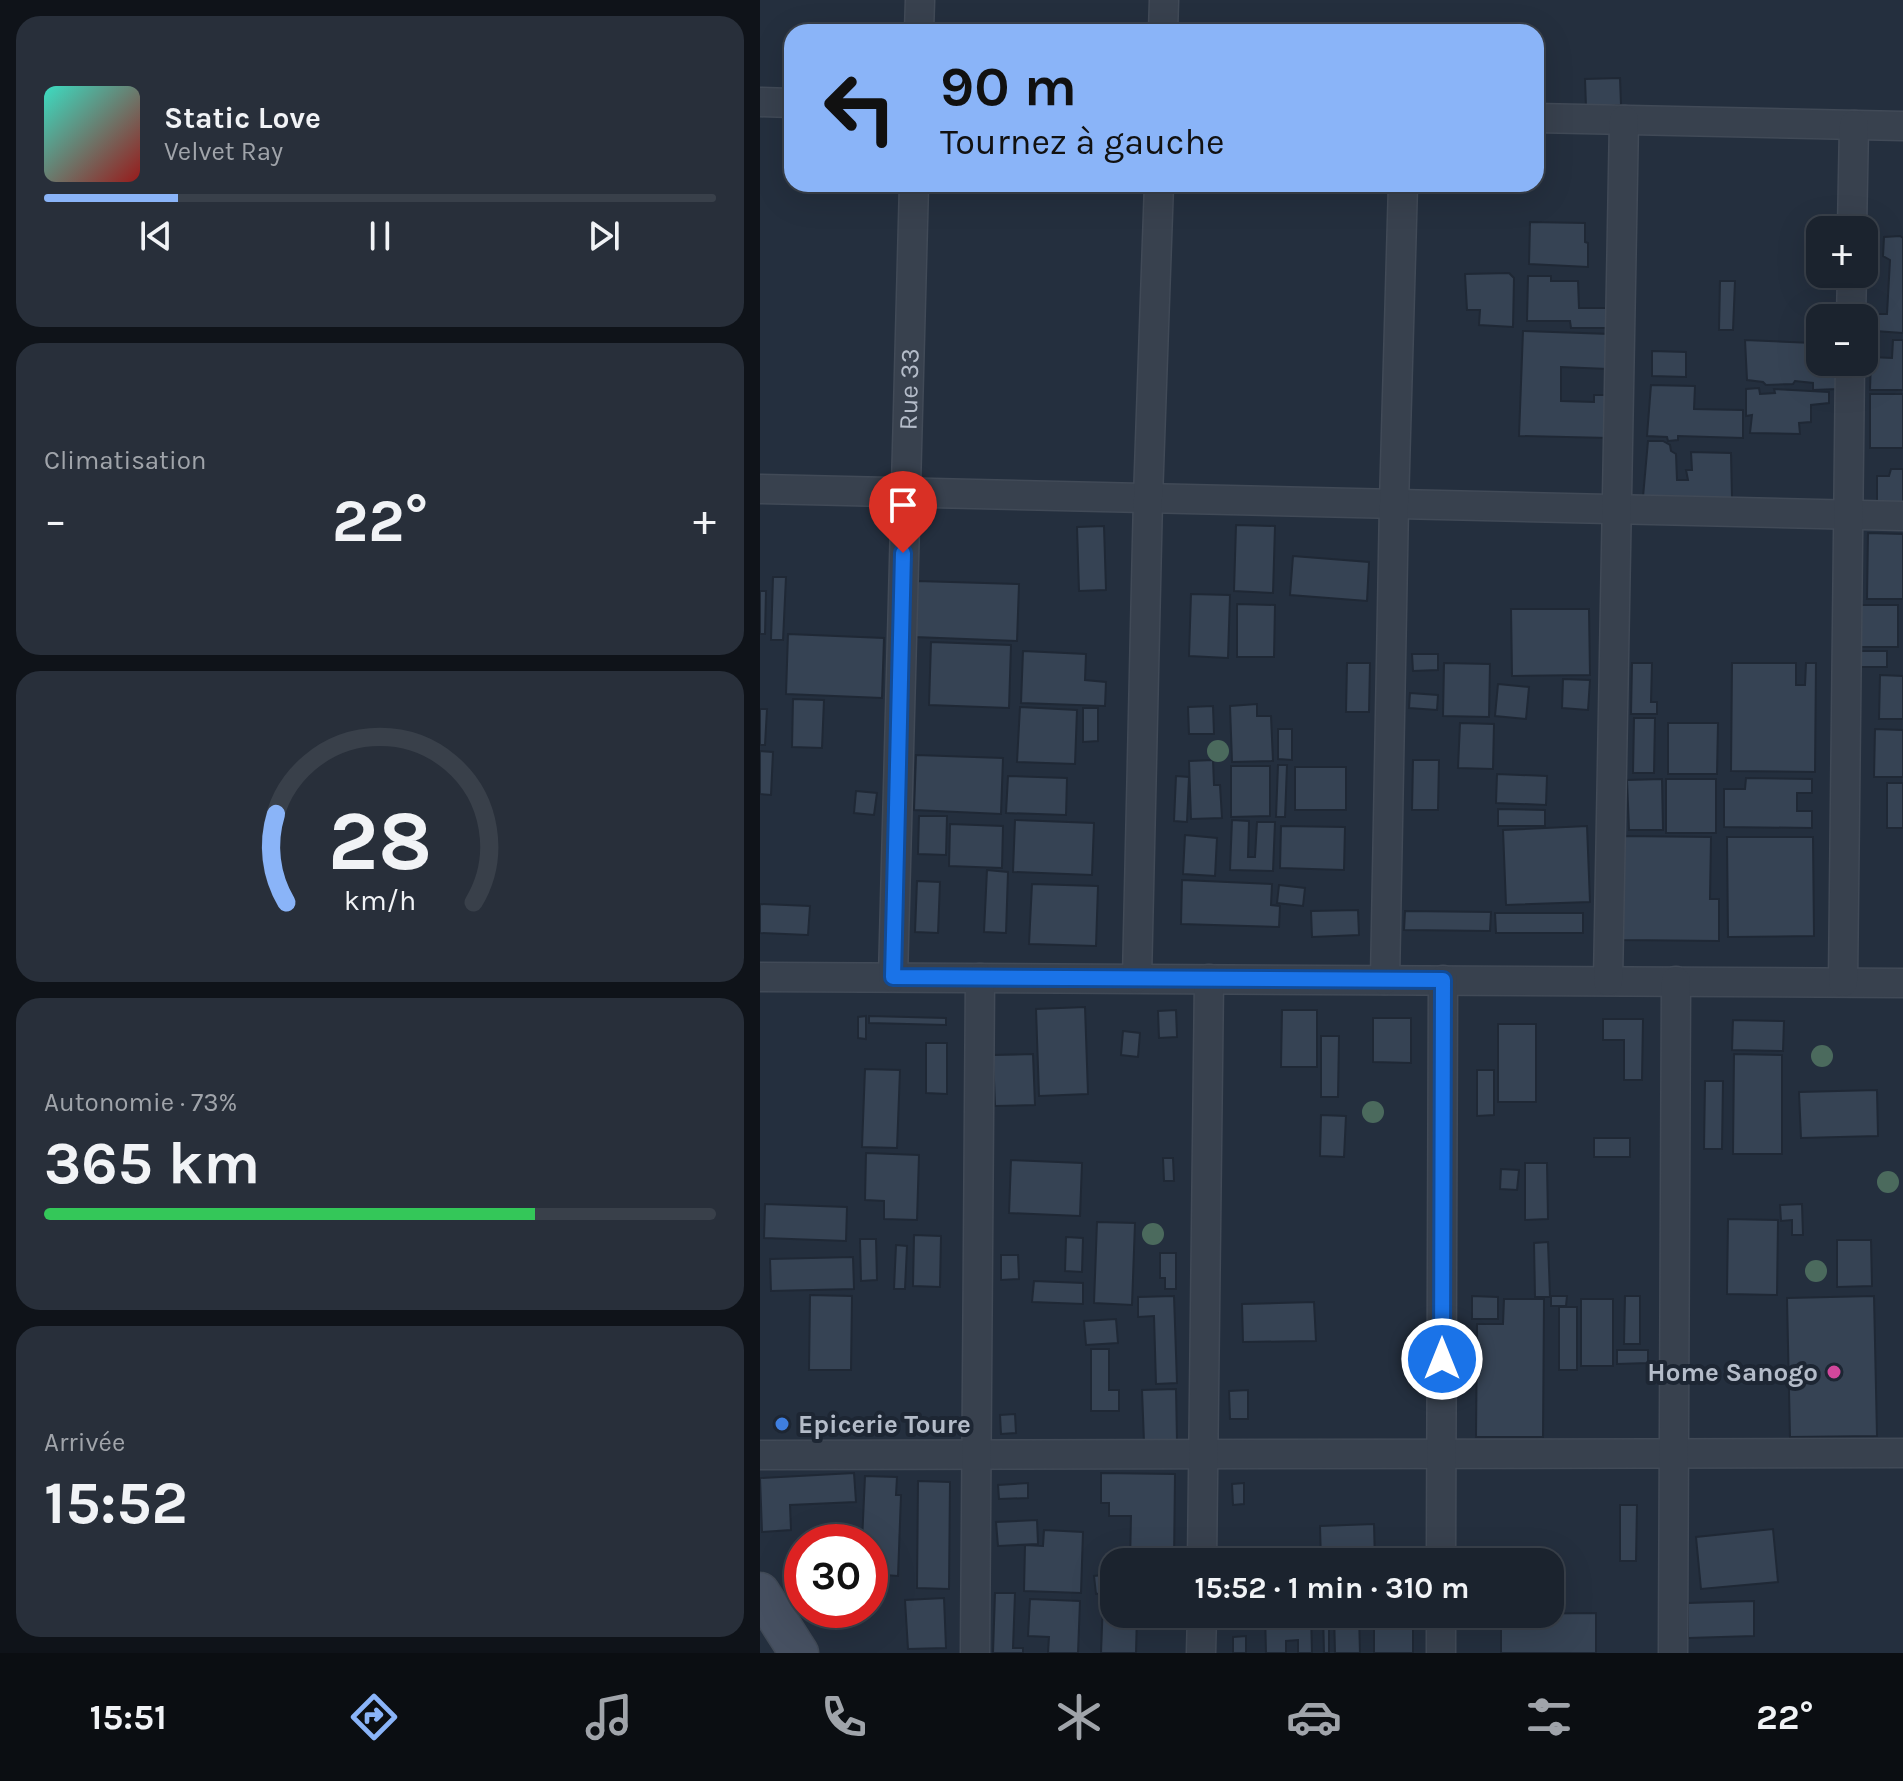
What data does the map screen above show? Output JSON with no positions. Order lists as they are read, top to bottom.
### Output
{
  "streets": {
    "street": ["Rue 33"]
  },
  "places": ["Home Sanogo", "Epicerie Toure"],
  "page": {
    "turn": ["90 m", "Tournez à gauche"],
    "song": ["Static Love", "Velvet Ray"],
    "map_buttons": ["+", "−"],
    "tile": [
      "Climatisation",
      ["Autonomie · 73%", "365 km"],
      ["Arrivée", "15:52"]
    ],
    "heat": ["−", "22°", "+"],
    "limit": "30",
    "trip": "15:52 · 1 min · 310 m",
    "tabs": ["15:51", "22°"],
    "gauge": ["28", "km/h"]
  }
}
